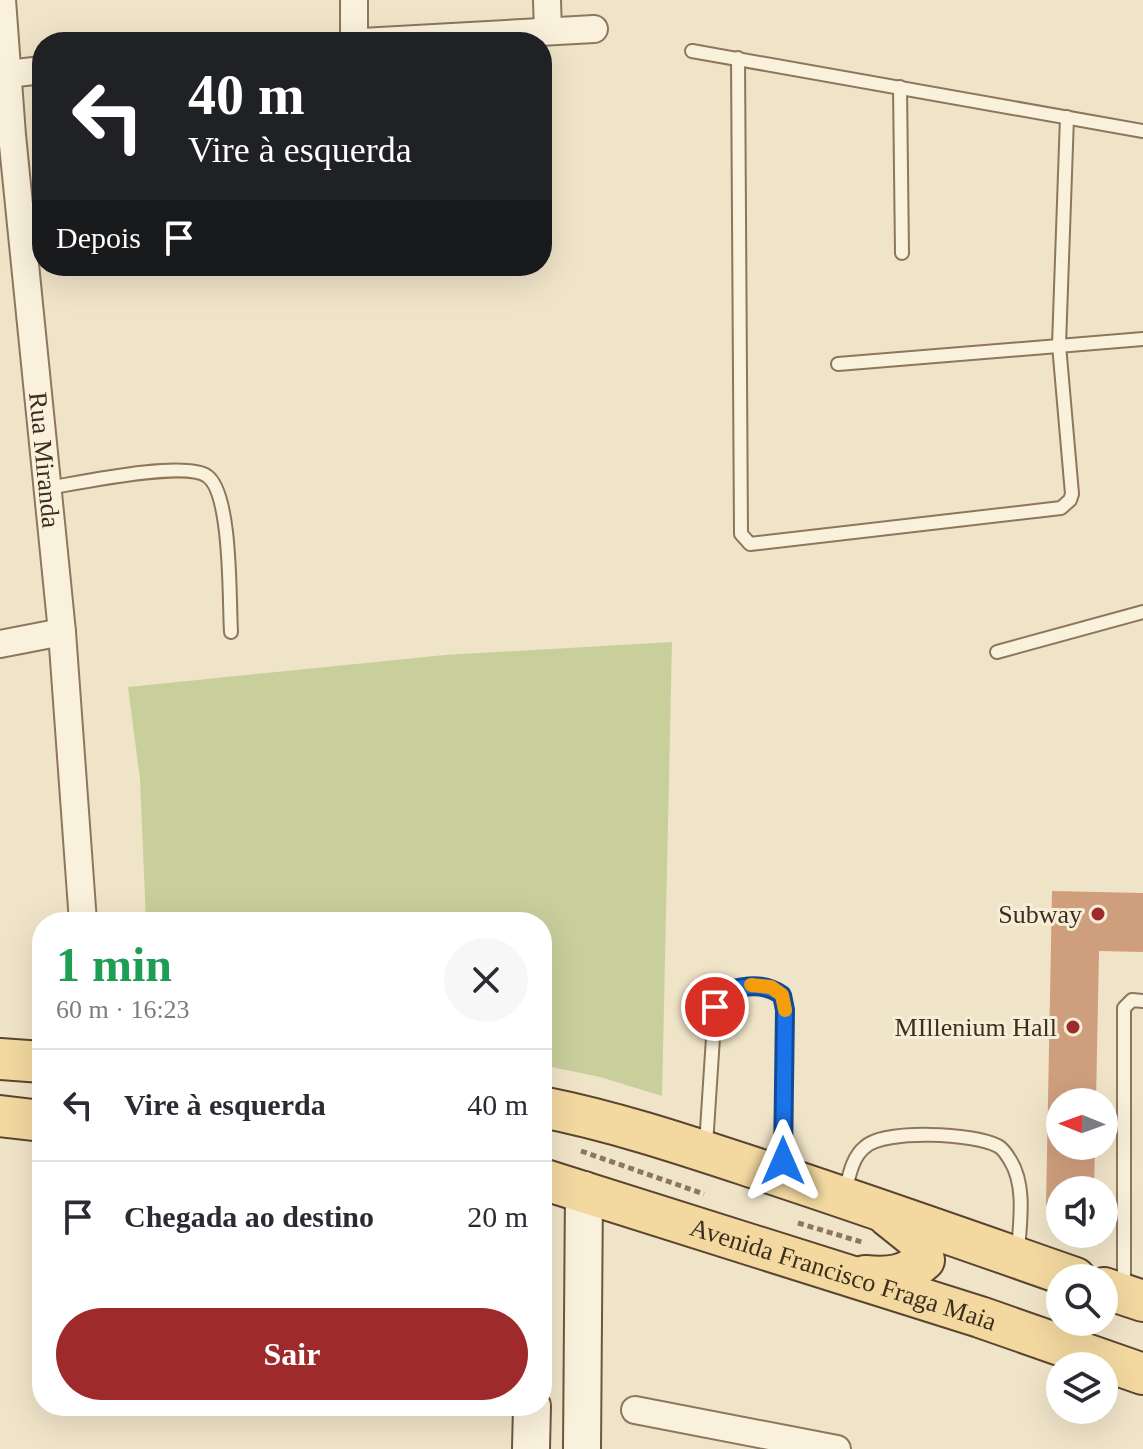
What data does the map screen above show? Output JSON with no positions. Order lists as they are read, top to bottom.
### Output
{
  "streets": {
    "main road": ["Avenida Francisco Fraga Maia"],
    "street": ["Rua Miranda"]
  },
  "places": ["Subway", "MIllenium Hall"],
  "north": "left",
  "page": {
    "turn": ["40 m", "Vire à esquerda"],
    "then": "Depois",
    "heading": ["1 min", "60 m · 16:23"],
    "list": [
      {
        "name": "Vire à esquerda",
        "value": "40 m"
      },
      {
        "name": "Chegada ao destino",
        "value": "20 m"
      }
    ],
    "buttons": "Sair"
  }
}
